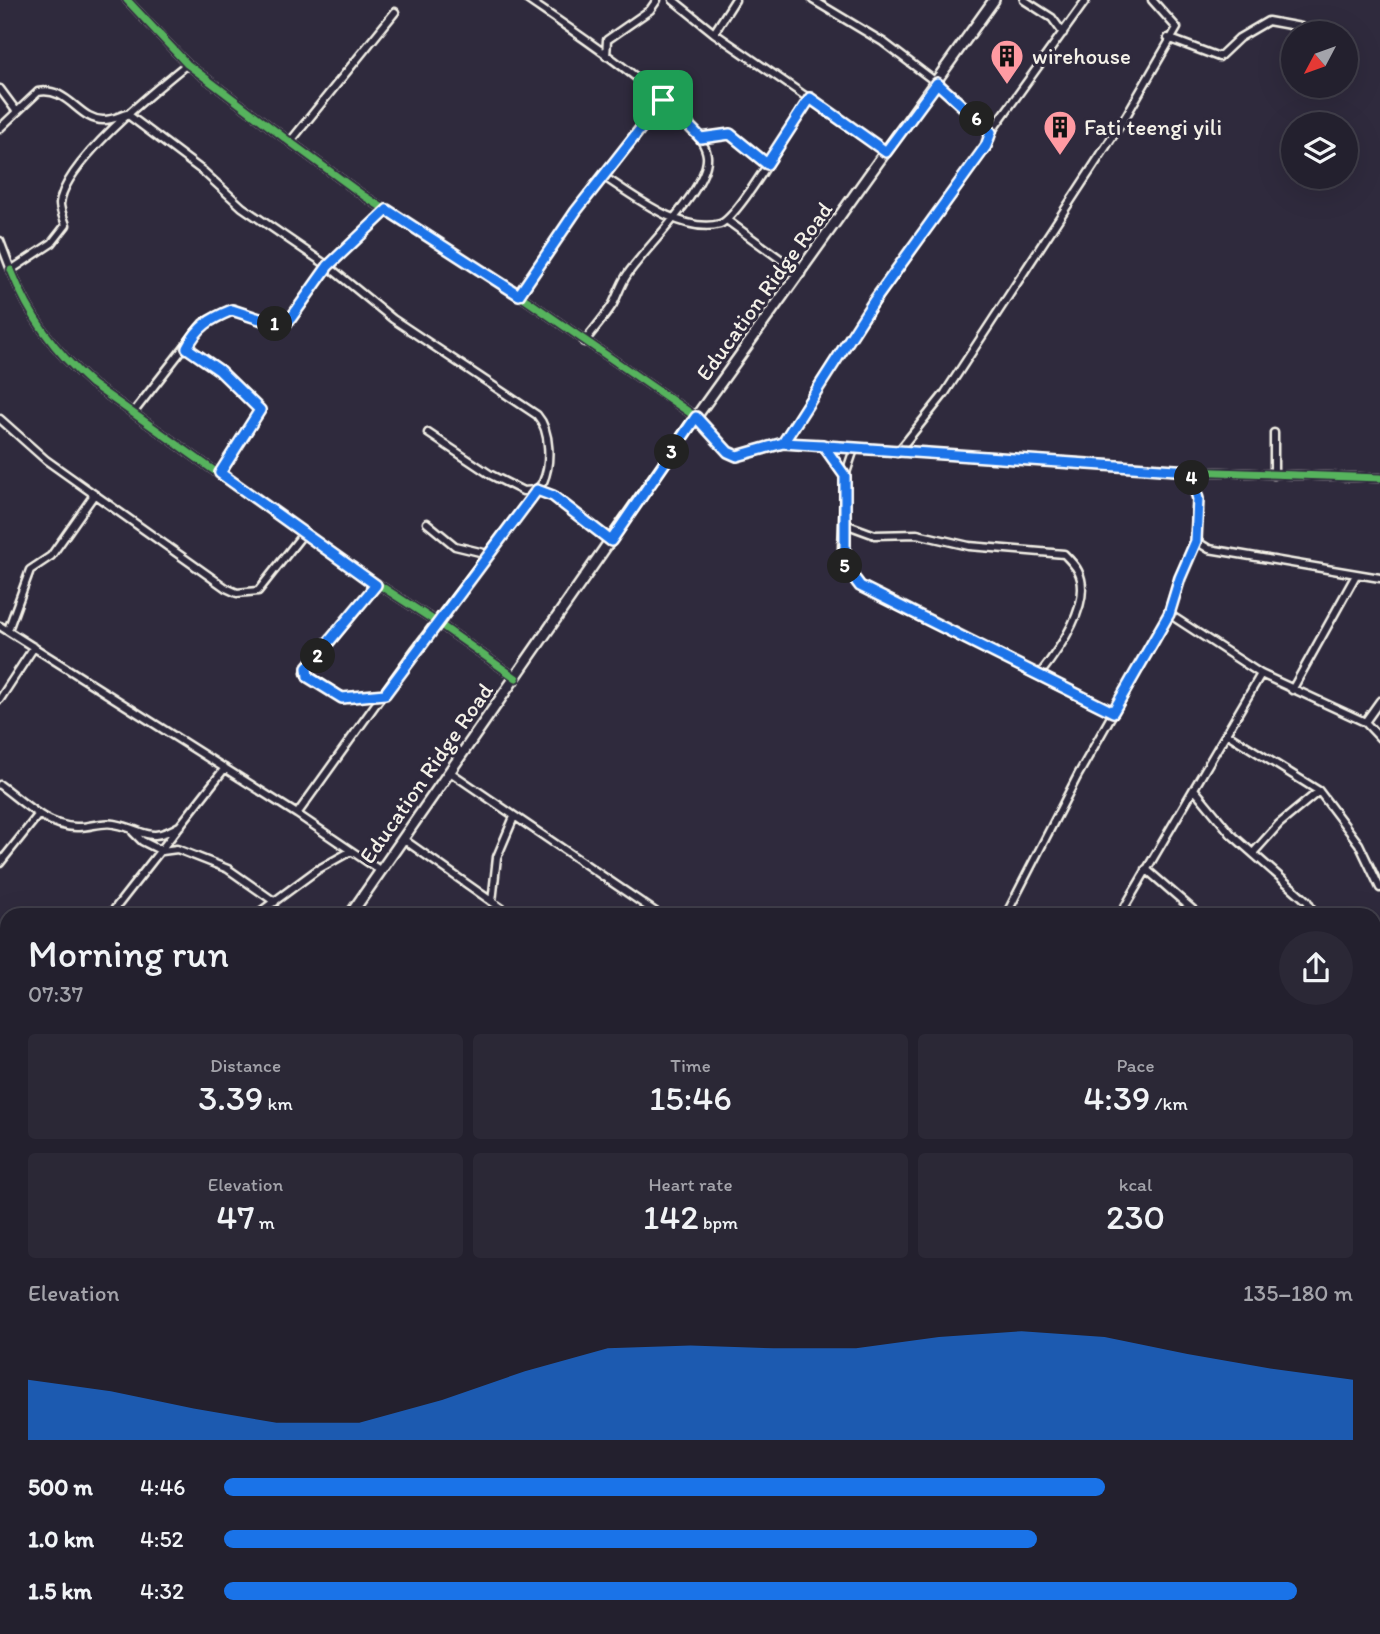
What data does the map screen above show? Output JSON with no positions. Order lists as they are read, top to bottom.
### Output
{
  "streets": {
    "main road": ["Education Ridge Road"]
  },
  "places": {
    "building": ["wirehouse", "Fati teengi yili"]
  },
  "north": "bottom left",
  "page": {
    "pins": [
      "6",
      "1",
      "3",
      "4",
      "5",
      "2"
    ],
    "heading": ["Morning run", "07:37"],
    "stats": [
      ["Distance", "3.39 km"],
      ["Time", "15:46"],
      ["Pace", "4:39 /km"],
      ["Elevation", "47 m"],
      ["Heart rate", "142 bpm"],
      ["kcal", "230"]
    ],
    "chart": ["Elevation", "135–180 m"],
    "list": [
      {
        "name": "500 m",
        "note": "4:46"
      },
      {
        "name": "1.0 km",
        "note": "4:52"
      },
      {
        "name": "1.5 km",
        "note": "4:32"
      }
    ]
  }
}
